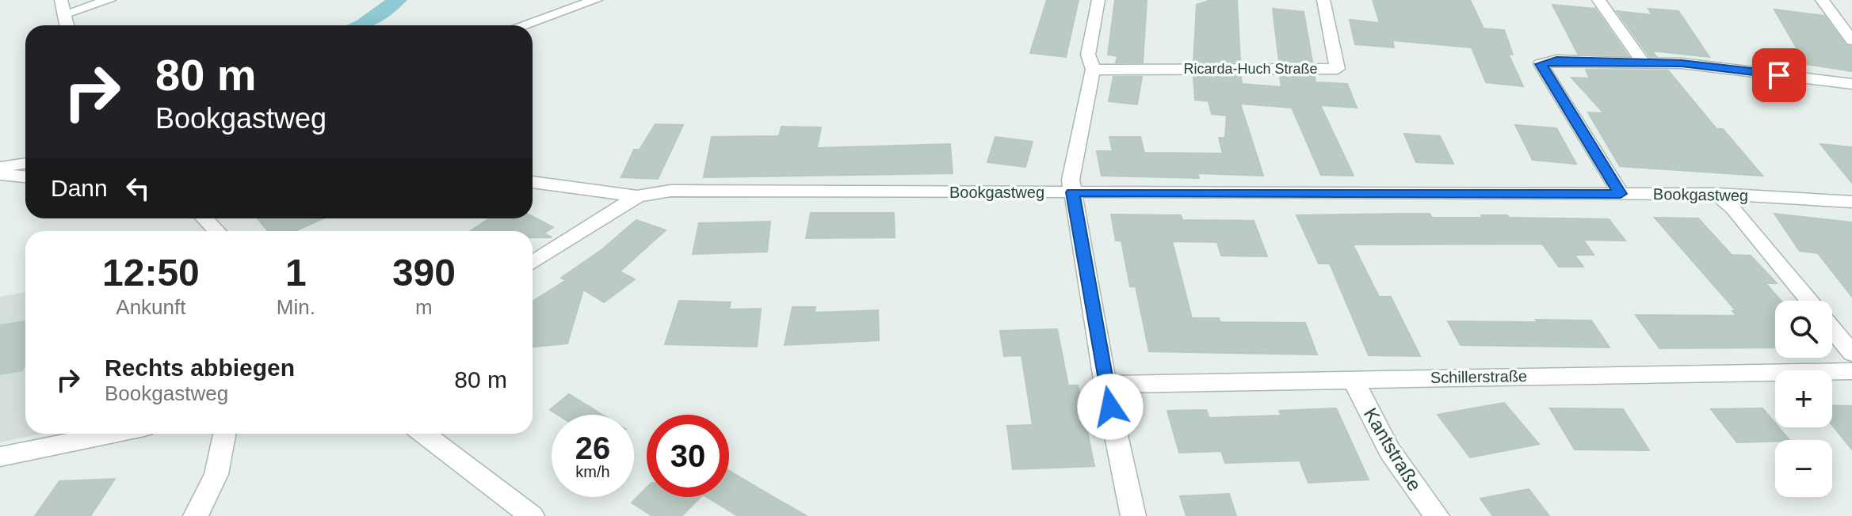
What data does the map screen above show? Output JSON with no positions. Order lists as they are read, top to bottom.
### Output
{
  "streets": {
    "street": [
      "Ricarda-Huch Straße",
      "Bookgastweg",
      "Schillerstraße",
      "Kantstraße"
    ]
  },
  "crossings": [
    ["Schillerstraße", "Kantstraße"]
  ],
  "page": {
    "turn": ["80 m", "Bookgastweg"],
    "then": "Dann",
    "eta": [
      "12:50",
      "Ankunft",
      "1",
      "Min.",
      "390",
      "m"
    ],
    "map_buttons": ["+", "−"],
    "list": [
      {
        "name": "Rechts abbiegen",
        "note": "Bookgastweg",
        "value": "80 m"
      }
    ],
    "speed": "26 km/h",
    "limit": "30"
  }
}
